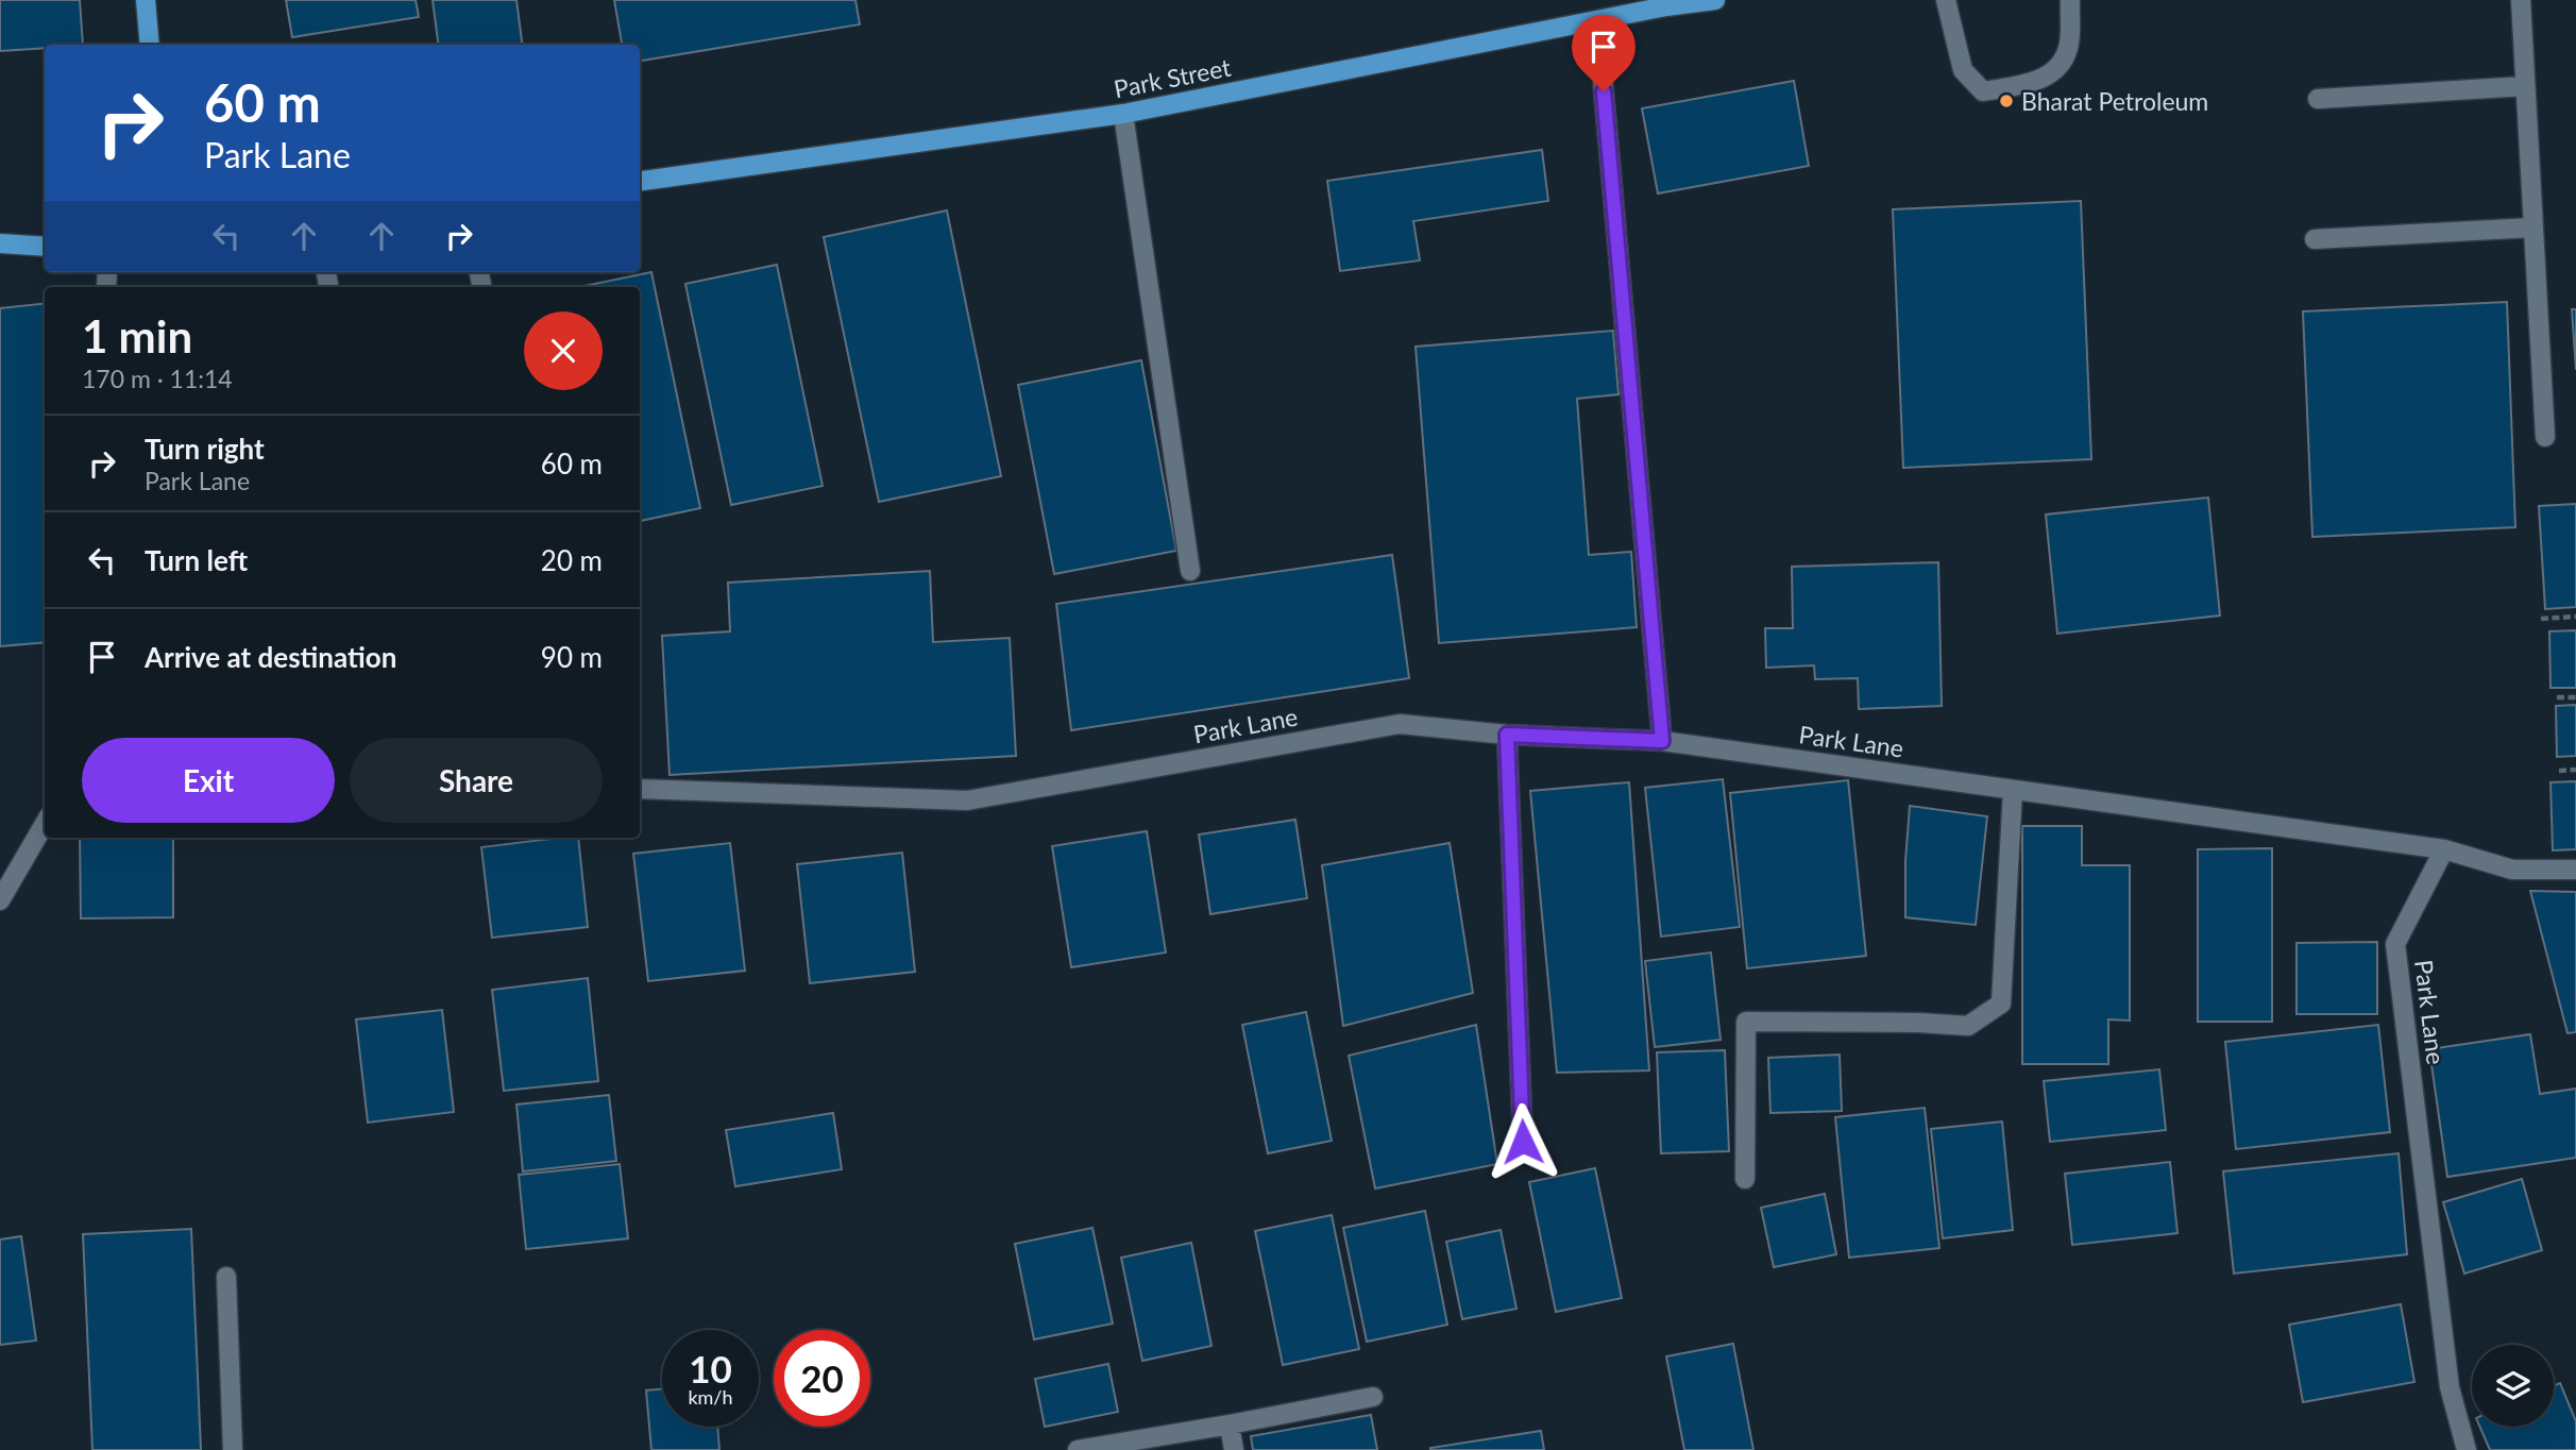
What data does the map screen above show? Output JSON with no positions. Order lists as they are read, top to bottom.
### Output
{
  "streets": {
    "main road": ["Park Street"],
    "street": ["Park Lane"]
  },
  "places": ["Bharat Petroleum"],
  "page": {
    "turn": ["60 m", "Park Lane"],
    "heading": ["1 min", "170 m · 11:14"],
    "list": [
      {
        "name": "Turn right",
        "note": "Park Lane",
        "value": "60 m"
      },
      {
        "name": "Turn left",
        "value": "20 m"
      },
      {
        "name": "Arrive at destination",
        "value": "90 m"
      }
    ],
    "buttons": ["Exit", "Share"],
    "speed": "10 km/h",
    "limit": "20"
  }
}
